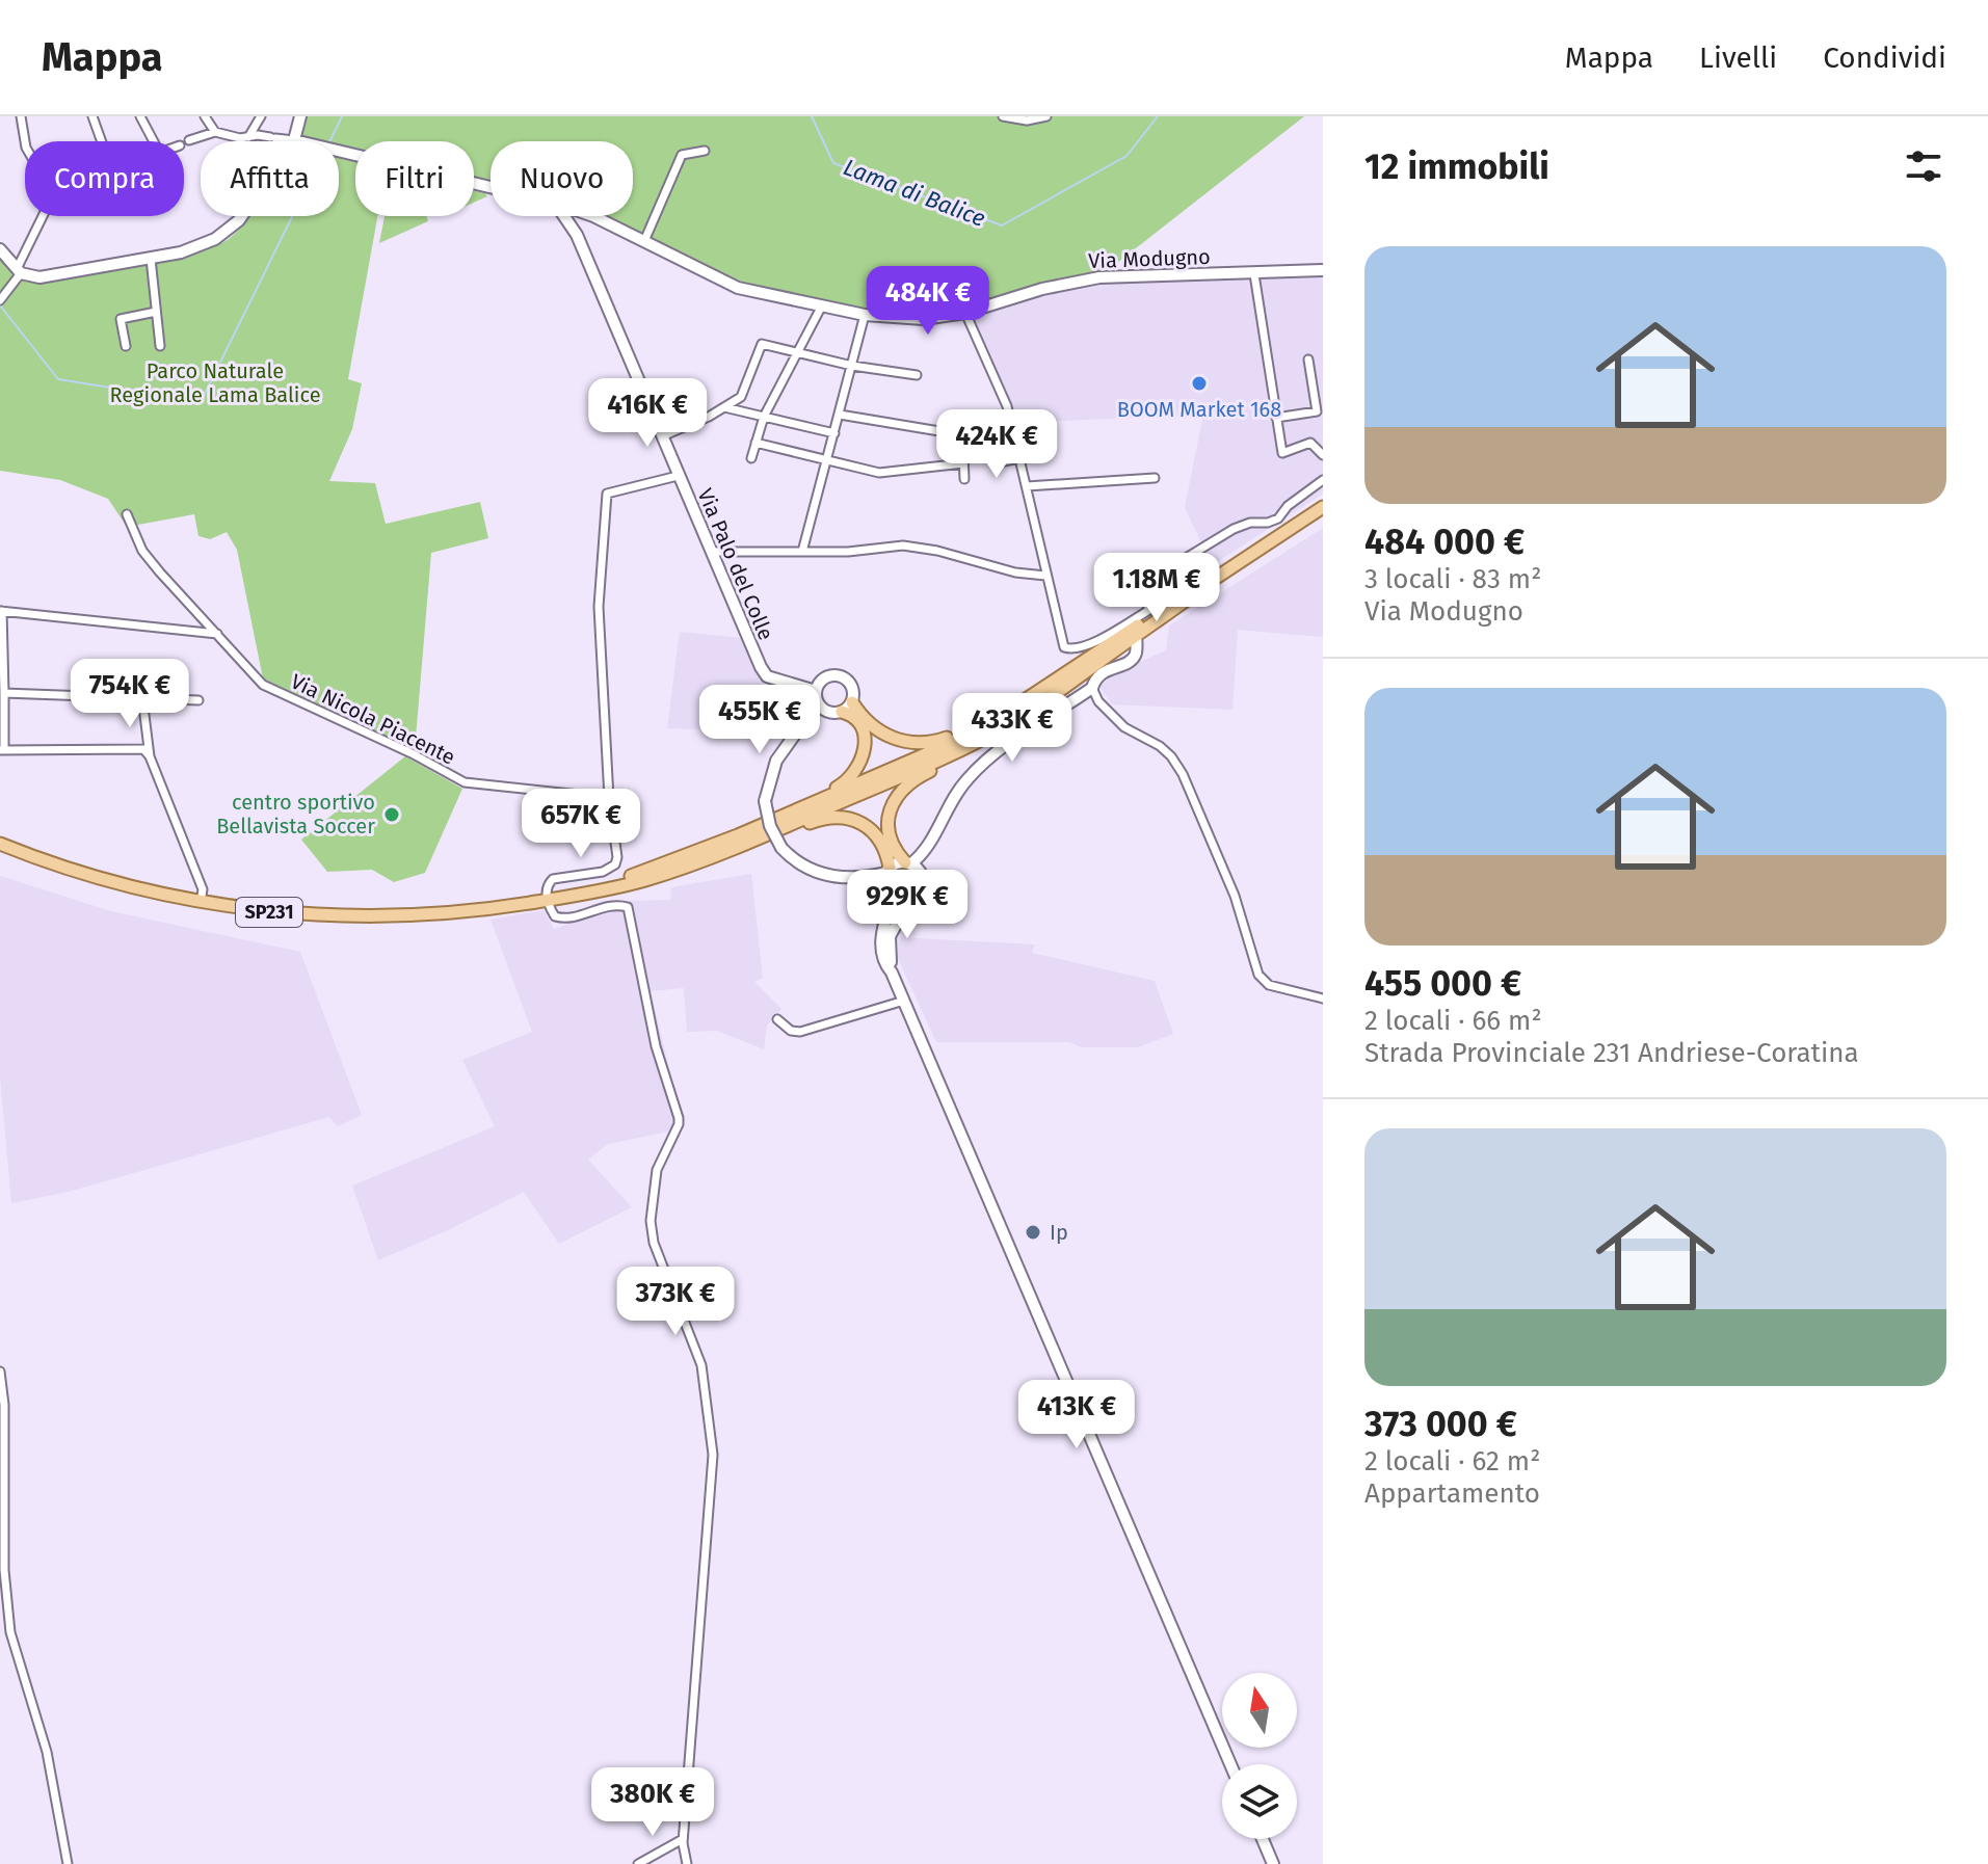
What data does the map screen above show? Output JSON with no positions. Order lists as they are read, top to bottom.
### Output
{
  "streets": {
    "main road": ["SP231"],
    "street": ["Via Modugno", "Via Palo del Colle", "Via Nicola Piacente"]
  },
  "water": ["Lama di Balice"],
  "parks": ["Parco Naturale Regionale Lama Balice"],
  "places": ["BOOM Market 168", "centro sportivo Bellavista Soccer", "Ip"],
  "north": "top",
  "page": {
    "header": "Mappa",
    "nav": ["Mappa", "Livelli", "Condividi"],
    "heading": "12 immobili",
    "chip": [
      "Compra",
      "Affitta",
      "Filtri",
      "Nuovo"
    ],
    "list": [
      {
        "name": "484 000 €",
        "note": "3 locali · 83 m² · Via Modugno"
      },
      {
        "name": "455 000 €",
        "note": "2 locali · 66 m² · Strada Provinciale 231 Andriese-Coratina"
      },
      {
        "name": "373 000 €",
        "note": "2 locali · 62 m² · Appartamento"
      }
    ],
    "price": [
      "484K €",
      "416K €",
      "424K €",
      "1.18M €",
      "754K €",
      "455K €",
      "433K €",
      "657K €",
      "929K €",
      "373K €",
      "413K €",
      "380K €"
    ]
  }
}
